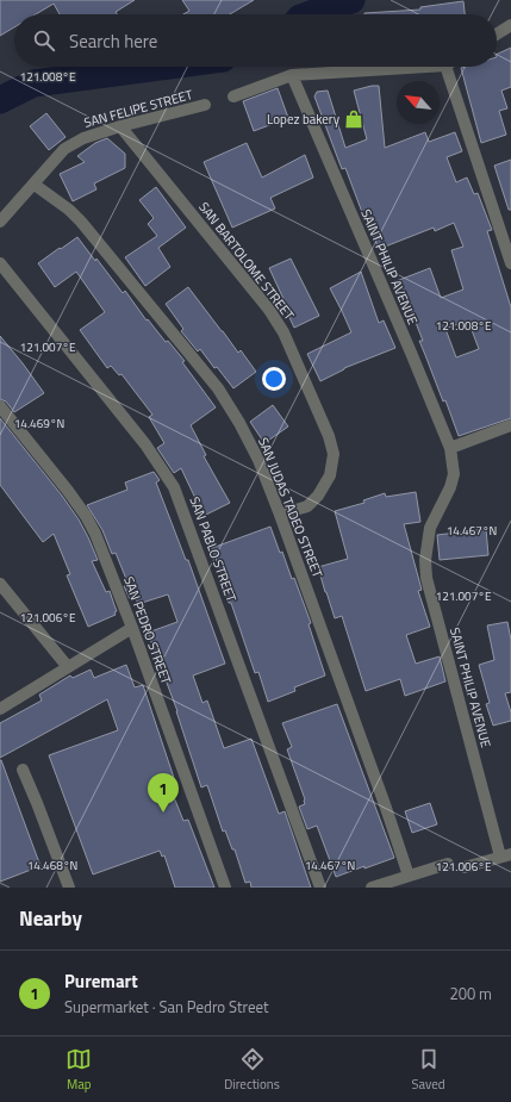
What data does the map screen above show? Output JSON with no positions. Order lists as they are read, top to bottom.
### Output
{
  "streets": {
    "street": [
      "SAN FELIPE STREET",
      "SAN BARTOLOME STREET",
      "SAINT PHILIP AVENUE",
      "SAN JUDAS TADEO STREET",
      "SAN PABLO STREET",
      "SAN PEDRO STREET"
    ]
  },
  "crossings": [
    ["SAN FELIPE STREET", "SAN BARTOLOME STREET"],
    ["SAN FELIPE STREET", "SAN JUDAS TADEO STREET"],
    ["SAN BARTOLOME STREET", "SAN JUDAS TADEO STREET"]
  ],
  "places": {
    "shop": ["Lopez bakery"]
  },
  "north": "top left",
  "page": {
    "search": "Search here",
    "pins": "1",
    "heading": "Nearby",
    "list": [
      {
        "mark": "1",
        "name": "Puremart",
        "note": "Supermarket · San Pedro Street",
        "value": "200 m"
      }
    ],
    "nav": ["Map", "Directions", "Saved"]
  },
  "coordinates": [
    "121.008°E",
    "121.007°E",
    "14.469°N",
    "14.467°N",
    "121.006°E",
    "14.468°N"
  ]
}
